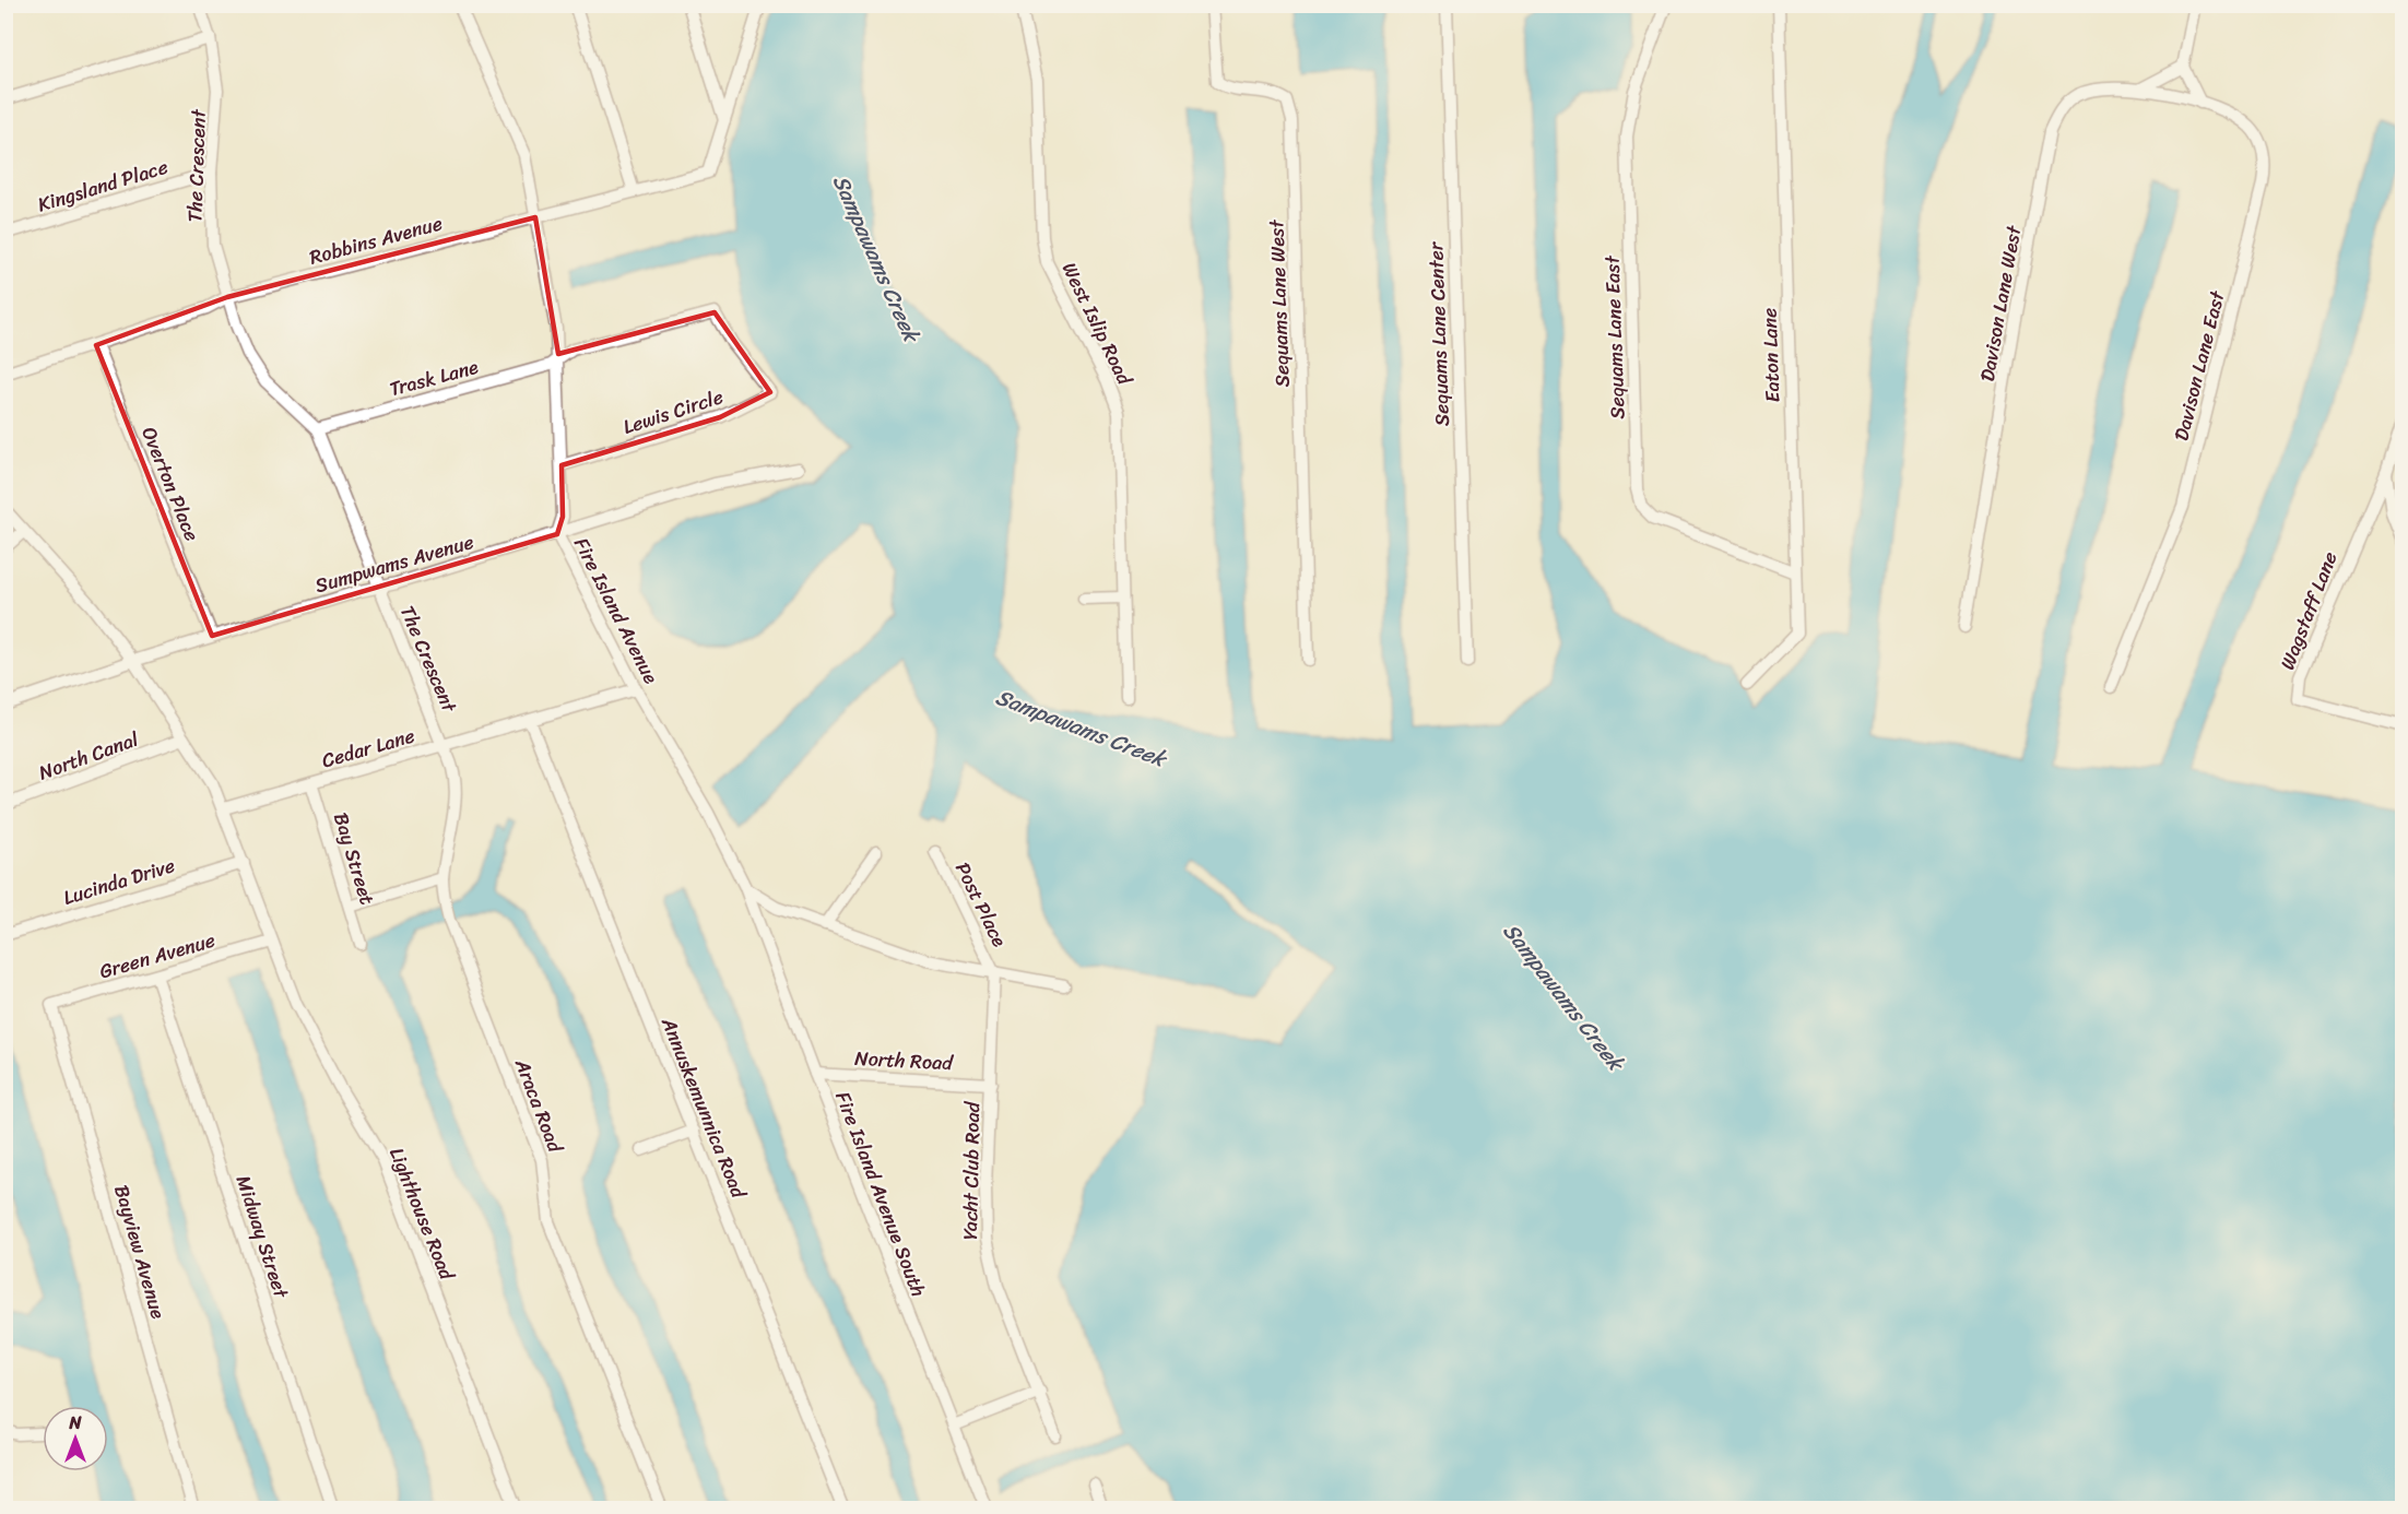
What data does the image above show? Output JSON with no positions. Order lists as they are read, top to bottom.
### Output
{
  "streets": {
    "street": [
      "The Crescent",
      "Kingsland Place",
      "Robbins Avenue",
      "Sequams Lane West",
      "Davison Lane West",
      "West Islip Road",
      "Sequams Lane Center",
      "Sequams Lane East",
      "Eaton Lane",
      "Davison Lane East",
      "Trask Lane",
      "Lewis Circle",
      "Overton Place",
      "Sumpwams Avenue",
      "Fire Island Avenue",
      "Wagstaff Lane",
      "Cedar Lane",
      "North Canal",
      "Bay Street",
      "Lucinda Drive",
      "Post Place",
      "Green Avenue",
      "North Road",
      "Araca Road",
      "Annuskemunnica Road",
      "Yacht Club Road",
      "Fire Island Avenue South",
      "Lighthouse Road",
      "Midway Street",
      "Bayview Avenue"
    ]
  },
  "crossings": [
    ["The Crescent", "Kingsland Place"],
    ["The Crescent", "Robbins Avenue"],
    ["The Crescent", "Trask Lane"],
    ["The Crescent", "Sumpwams Avenue"],
    ["The Crescent", "Cedar Lane"],
    ["The Crescent", "Araca Road"],
    ["Robbins Avenue", "Overton Place"],
    ["Robbins Avenue", "Fire Island Avenue"],
    ["Davison Lane West", "Davison Lane East"],
    ["Sequams Lane East", "Eaton Lane"],
    ["Trask Lane", "Lewis Circle"],
    ["Trask Lane", "Fire Island Avenue"],
    ["Lewis Circle", "Fire Island Avenue"],
    ["Overton Place", "Sumpwams Avenue"],
    ["Sumpwams Avenue", "Fire Island Avenue"],
    ["Fire Island Avenue", "Cedar Lane"],
    ["Fire Island Avenue", "Fire Island Avenue South"],
    ["Cedar Lane", "Bay Street"],
    ["Cedar Lane", "Araca Road"],
    ["Cedar Lane", "Annuskemunnica Road"],
    ["Post Place", "Yacht Club Road"],
    ["Green Avenue", "Lighthouse Road"],
    ["Green Avenue", "Midway Street"],
    ["Green Avenue", "Bayview Avenue"],
    ["North Road", "Yacht Club Road"],
    ["North Road", "Fire Island Avenue South"]
  ],
  "water": ["Sampawams Creek"],
  "north": "top"
}
